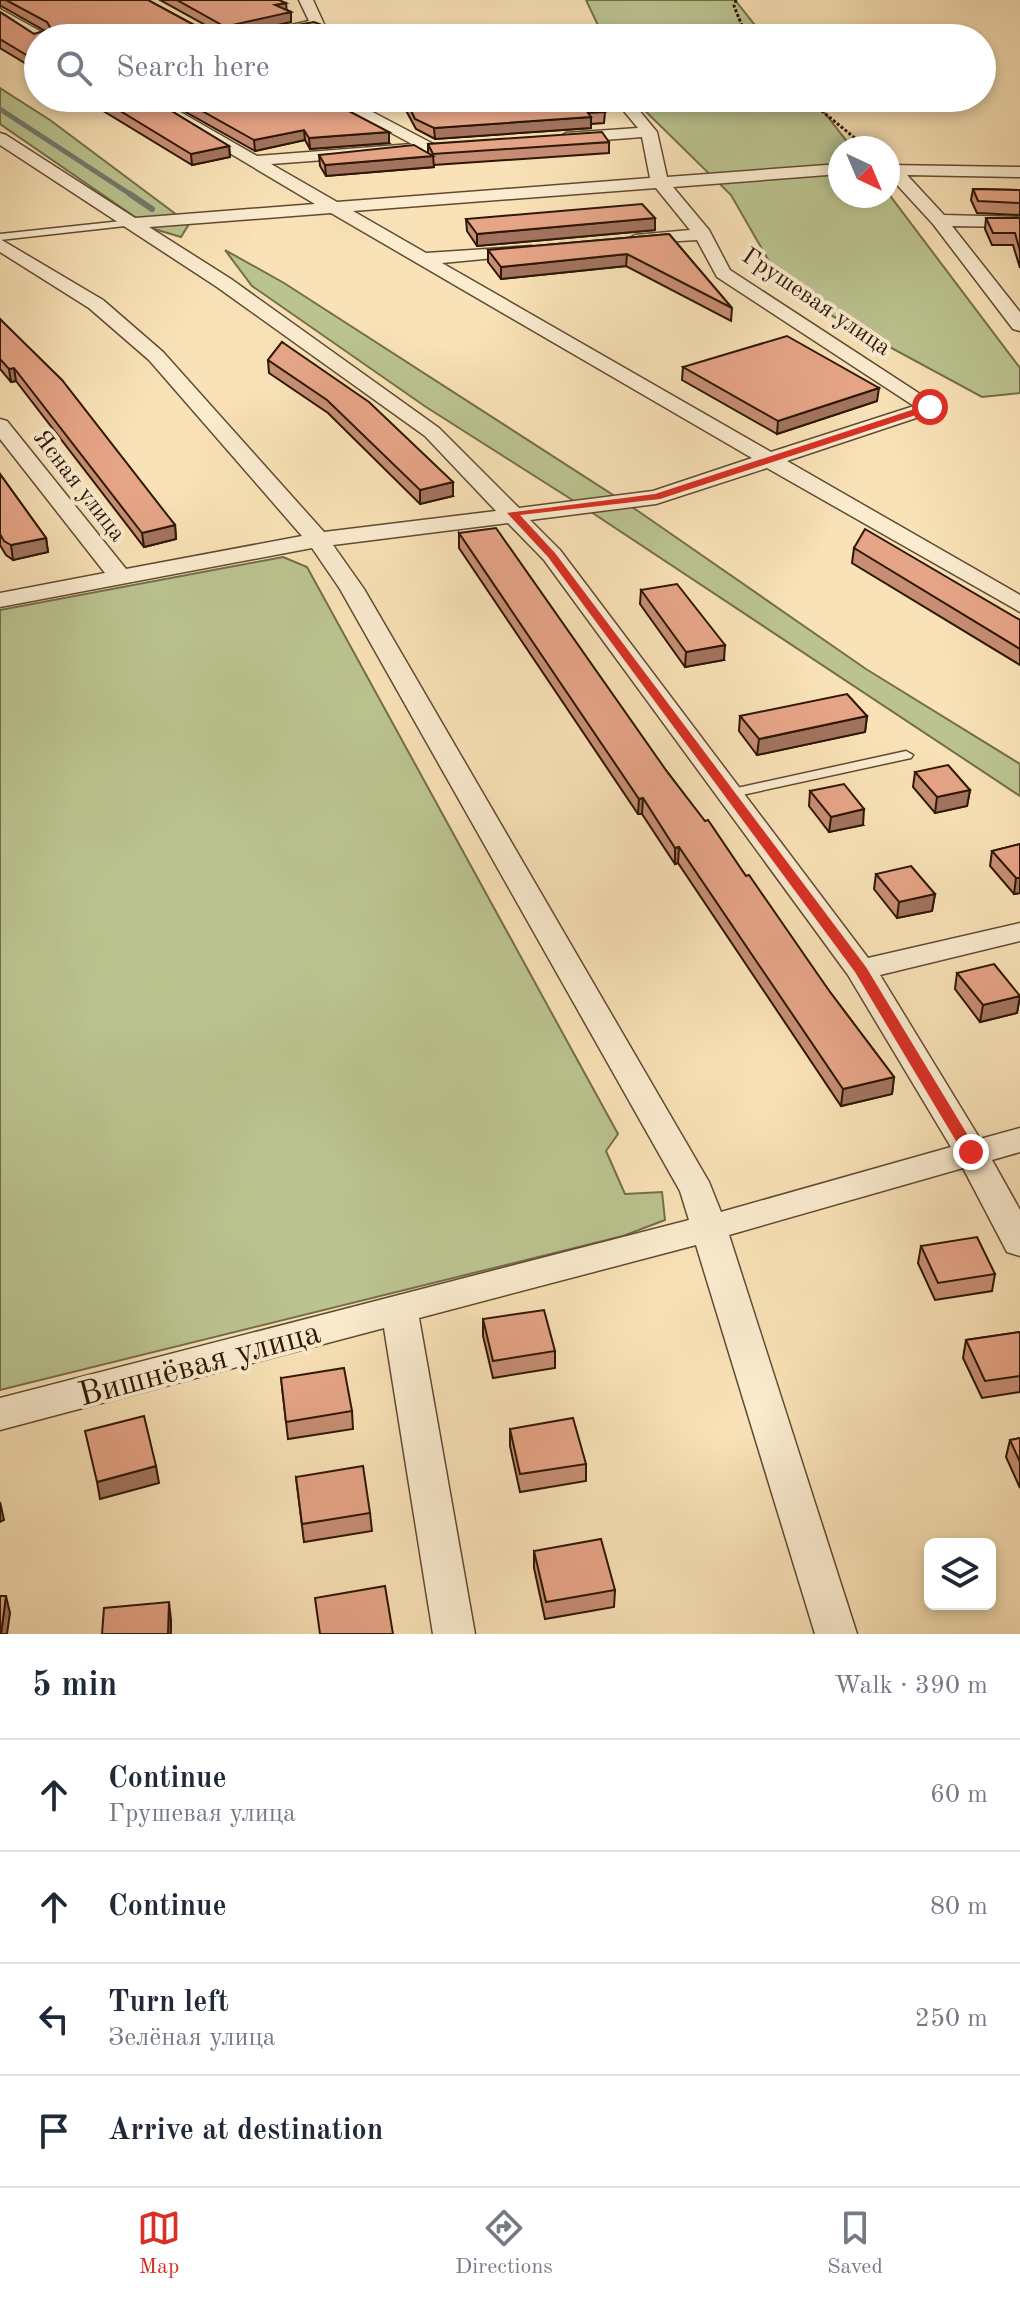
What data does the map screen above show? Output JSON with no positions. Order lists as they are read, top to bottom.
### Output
{
  "streets": {
    "street": ["Грушевая улица", "Ясная улица", "Вишнёвая улица"]
  },
  "north": "bottom right",
  "page": {
    "search": "Search here",
    "heading": ["5 min", "Walk · 390 m"],
    "list": [
      ["Continue", "Грушевая улица", "60 m"],
      ["Continue", "80 m"],
      ["Turn left", "Зелёная улица", "250 m"],
      "Arrive at destination"
    ],
    "nav": ["Map", "Directions", "Saved"]
  }
}
